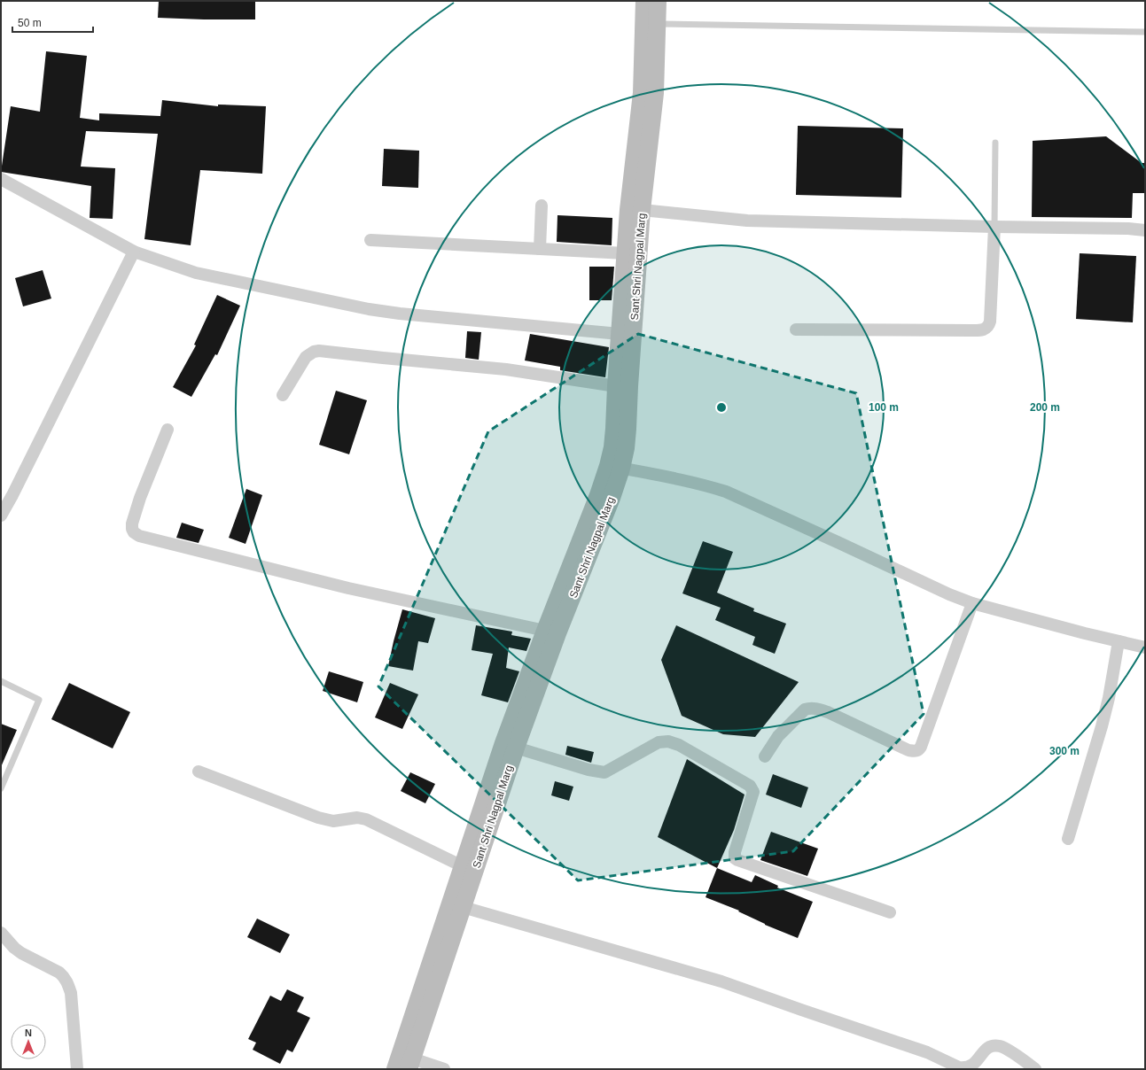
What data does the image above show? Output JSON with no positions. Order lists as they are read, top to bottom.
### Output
{
  "streets": {
    "main road": ["Sant Shri Nagpal Marg"]
  },
  "scale_bar": "50 m",
  "north": "top",
  "rings": ["100 m", "200 m", "300 m"]
}
